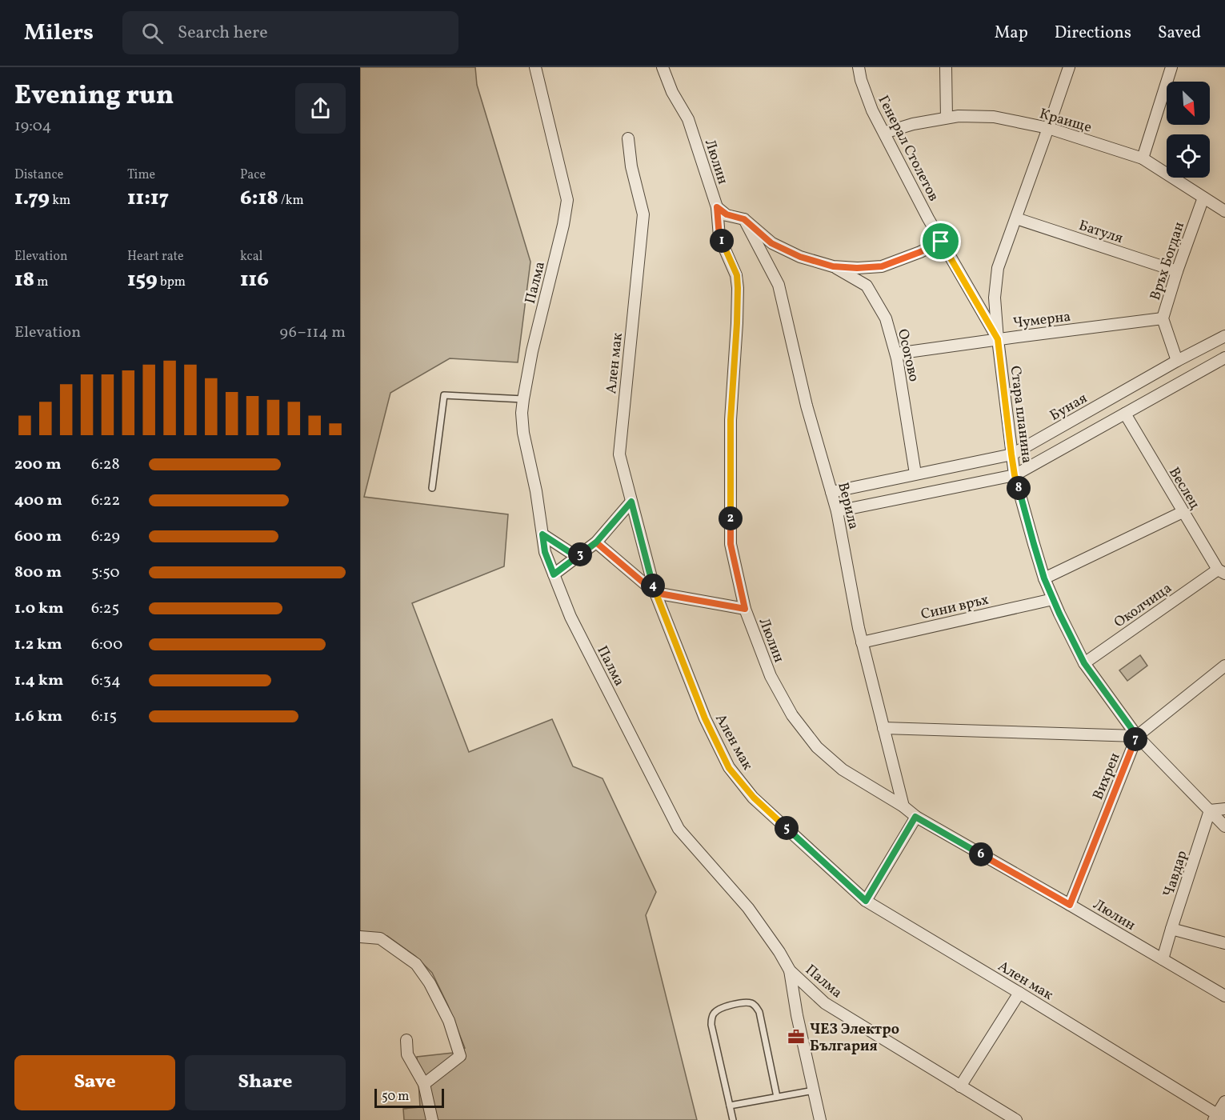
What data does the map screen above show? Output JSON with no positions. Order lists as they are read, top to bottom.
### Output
{
  "streets": {
    "street": [
      "Краище",
      "Генерал Столетов",
      "Люлин",
      "Батуля",
      "Връх Богдан",
      "Палма",
      "Чумерна",
      "Осогово",
      "Ален мак",
      "Буная",
      "Стара планина",
      "Веслец",
      "Верила",
      "Околчица",
      "Сини връх",
      "Вихрен",
      "Чавдар"
    ]
  },
  "crossings": [
    ["Краище", "Генерал Столетов"],
    ["Краище", "Връх Богдан"],
    ["Краище", "Стара планина"],
    ["Генерал Столетов", "Чумерна"],
    ["Генерал Столетов", "Стара планина"],
    ["Люлин", "Верила"],
    ["Люлин", "Вихрен"],
    ["Люлин", "Чавдар"],
    ["Батуля", "Връх Богдан"],
    ["Батуля", "Стара планина"],
    ["Връх Богдан", "Чумерна"],
    ["Връх Богдан", "Буная"],
    ["Чумерна", "Осогово"],
    ["Чумерна", "Стара планина"],
    ["Осогово", "Буная"],
    ["Буная", "Стара планина"],
    ["Буная", "Верила"],
    ["Стара планина", "Околчица"],
    ["Стара планина", "Сини връх"],
    ["Стара планина", "Вихрен"],
    ["Стара планина", "Чавдар"],
    ["Веслец", "Околчица"],
    ["Верила", "Сини връх"]
  ],
  "places": {
    "office": ["ЧЕЗ Электро България"]
  },
  "scale_bar": "50 m",
  "north": "bottom right",
  "page": {
    "header": "Milers",
    "search": "Search here",
    "nav": ["Map", "Directions", "Saved"],
    "heading": ["Evening run", "19:04"],
    "stats": [
      ["Distance", "1.79 km"],
      ["Time", "11:17"],
      ["Pace", "6:18 /km"],
      ["Elevation", "18 m"],
      ["Heart rate", "159 bpm"],
      ["kcal", "116"]
    ],
    "pins": [
      "1",
      "8",
      "2",
      "3",
      "4",
      "7",
      "5",
      "6"
    ],
    "chart": ["Elevation", "96–114 m"],
    "list": [
      {
        "name": "200 m",
        "note": "6:28"
      },
      {
        "name": "400 m",
        "note": "6:22"
      },
      {
        "name": "600 m",
        "note": "6:29"
      },
      {
        "name": "800 m",
        "note": "5:50"
      },
      {
        "name": "1.0 km",
        "note": "6:25"
      },
      {
        "name": "1.2 km",
        "note": "6:00"
      },
      {
        "name": "1.4 km",
        "note": "6:34"
      },
      {
        "name": "1.6 km",
        "note": "6:15"
      }
    ],
    "buttons": ["Save", "Share"],
    "scale": "50 m"
  }
}
